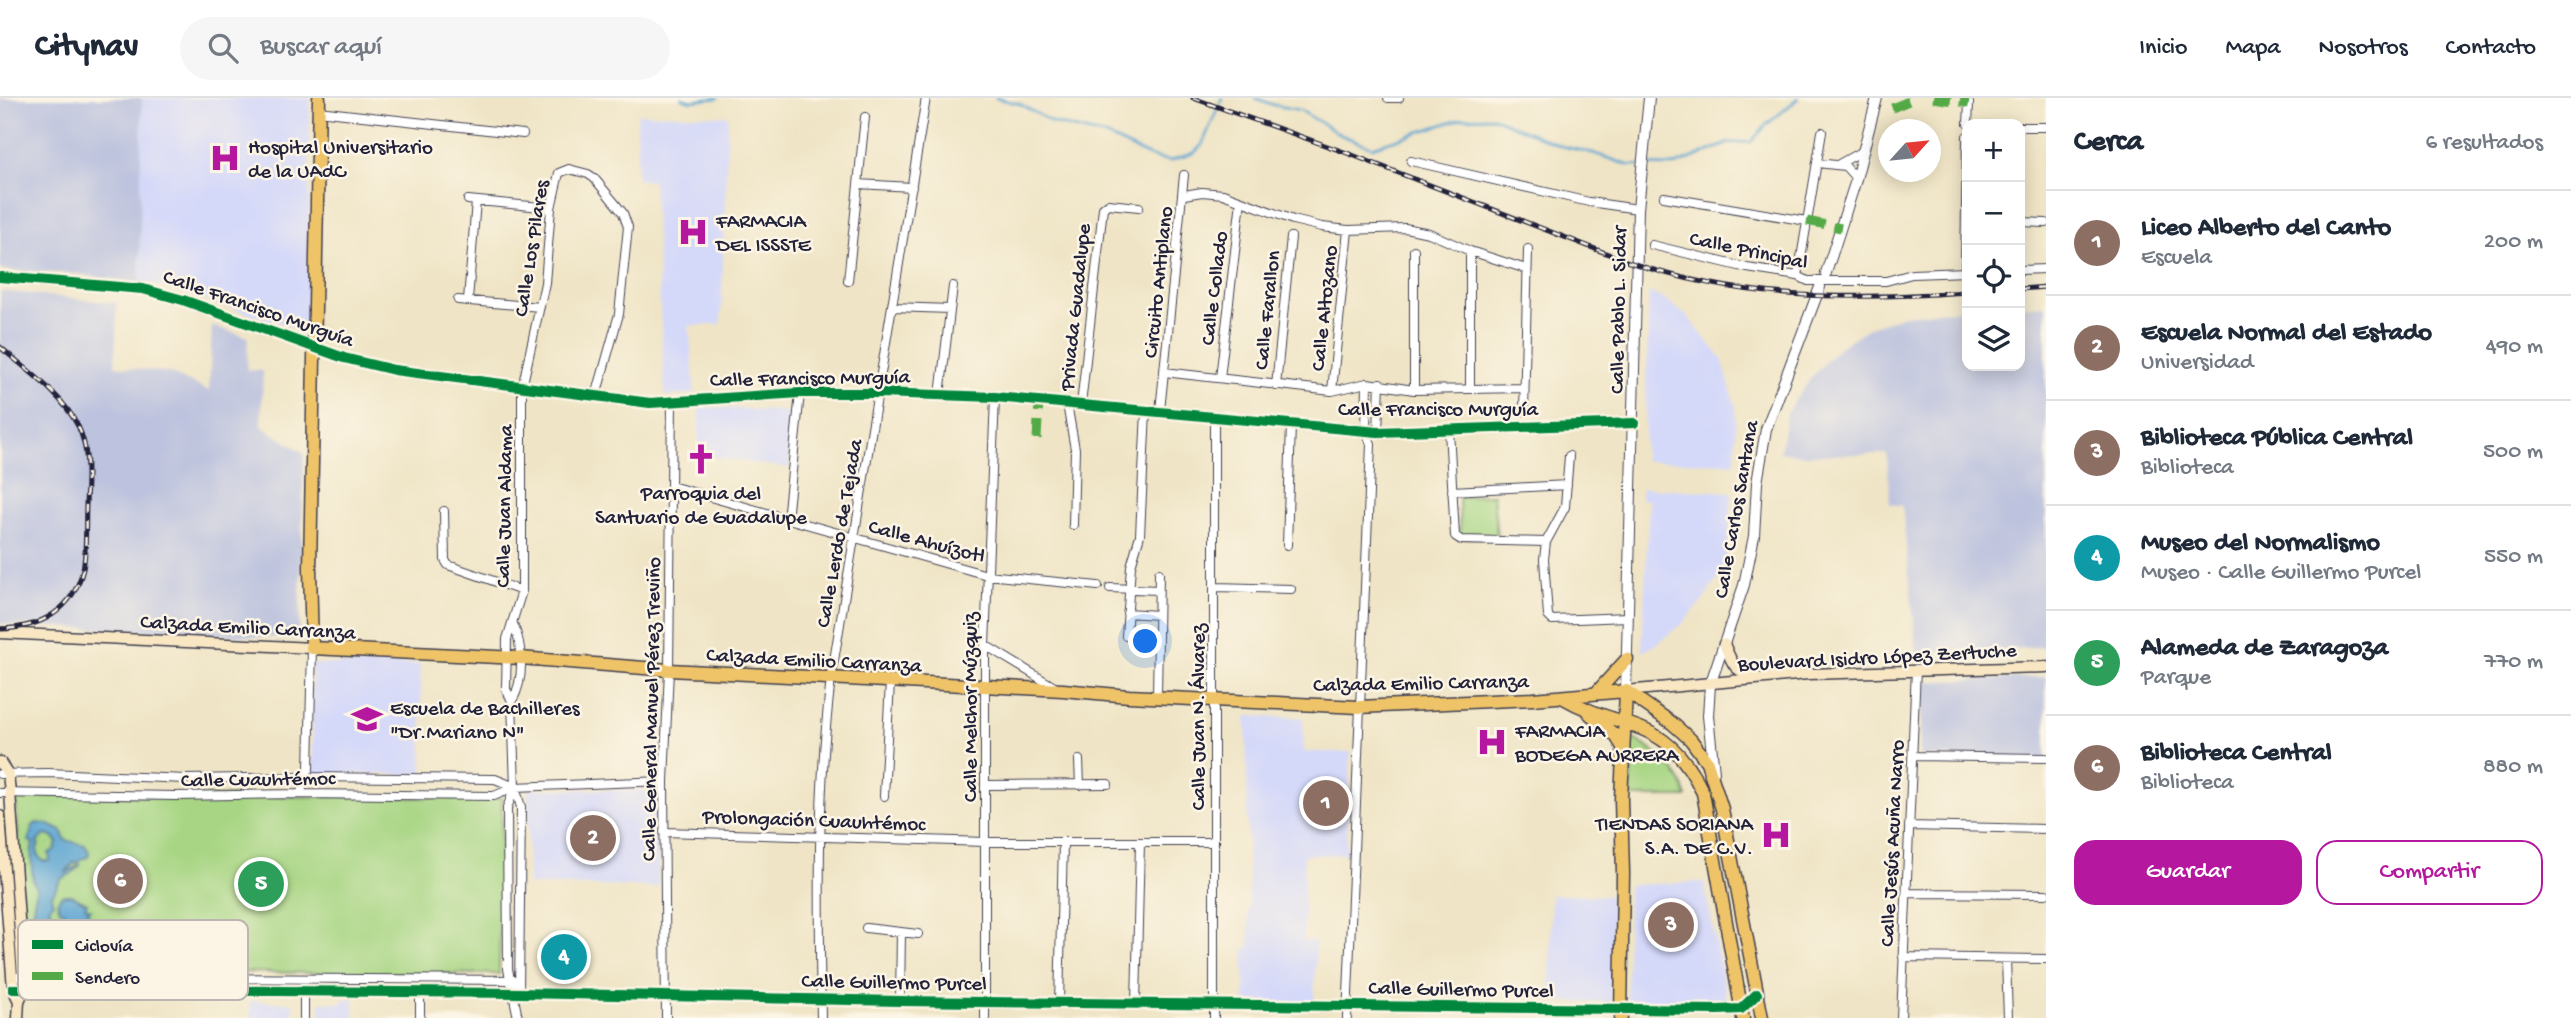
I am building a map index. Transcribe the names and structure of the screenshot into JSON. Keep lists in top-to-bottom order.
{
  "streets": {
    "main road": ["Calzada Emilio Carranza", "Boulevard Isidro López Zertuche"],
    "street": [
      "Calle Los Pilares",
      "Calle Principal",
      "Circuito Antiplano",
      "Calle Collado",
      "Calle Francisco Murguía",
      "Privada Guadalupe",
      "Calle Altozano",
      "Calle Farallon",
      "Calle Pablo L. Sidar",
      "Calle Juan Aldama",
      "Calle Carlos Santana",
      "Calle Lerdo de Tejada",
      "Calle Ahuízotl",
      "Calle Melchor Múzquiz",
      "Calle General Manuel Pérez Treviño",
      "Calle Juan N. Álvarez",
      "Calle Cuauhtémoc",
      "Prolongación Cuauhtémoc",
      "Calle Jesús Acuña Narro",
      "Calle Guillermo Purcel"
    ]
  },
  "crossings": [
    ["Calle Los Pilares", "Calle Francisco Murguía"],
    ["Calle Los Pilares", "Calle Juan Aldama"],
    ["Circuito Antiplano", "Calle Collado"],
    ["Circuito Antiplano", "Calle Francisco Murguía"],
    ["Circuito Antiplano", "Calle Altozano"],
    ["Circuito Antiplano", "Calle Farallon"],
    ["Calle Francisco Murguía", "Privada Guadalupe"],
    ["Calle Francisco Murguía", "Calle Pablo L. Sidar"],
    ["Calle Francisco Murguía", "Calle Juan Aldama"],
    ["Calle Francisco Murguía", "Calle Lerdo de Tejada"],
    ["Calle Francisco Murguía", "Calle Melchor Múzquiz"],
    ["Calle Francisco Murguía", "Calle General Manuel Pérez Treviño"],
    ["Calle Francisco Murguía", "Calle Juan N. Álvarez"],
    ["Calle Pablo L. Sidar", "Calzada Emilio Carranza"],
    ["Calle Pablo L. Sidar", "Boulevard Isidro López Zertuche"],
    ["Calle Juan Aldama", "Calzada Emilio Carranza"],
    ["Calle Juan Aldama", "Calle Cuauhtémoc"],
    ["Calle Juan Aldama", "Calle Guillermo Purcel"],
    ["Calle Carlos Santana", "Boulevard Isidro López Zertuche"],
    ["Calle Lerdo de Tejada", "Calle Ahuízotl"],
    ["Calle Lerdo de Tejada", "Calzada Emilio Carranza"],
    ["Calle Lerdo de Tejada", "Prolongación Cuauhtémoc"],
    ["Calle Lerdo de Tejada", "Calle Guillermo Purcel"],
    ["Calle Ahuízotl", "Calle Melchor Múzquiz"],
    ["Calle Ahuízotl", "Calle General Manuel Pérez Treviño"],
    ["Calzada Emilio Carranza", "Boulevard Isidro López Zertuche"],
    ["Calzada Emilio Carranza", "Calle Melchor Múzquiz"],
    ["Calzada Emilio Carranza", "Calle General Manuel Pérez Treviño"],
    ["Calzada Emilio Carranza", "Calle Juan N. Álvarez"],
    ["Boulevard Isidro López Zertuche", "Calle Jesús Acuña Narro"],
    ["Calle Melchor Múzquiz", "Prolongación Cuauhtémoc"],
    ["Calle Melchor Múzquiz", "Calle Guillermo Purcel"],
    ["Calle General Manuel Pérez Treviño", "Calle Cuauhtémoc"],
    ["Calle General Manuel Pérez Treviño", "Prolongación Cuauhtémoc"],
    ["Calle General Manuel Pérez Treviño", "Calle Guillermo Purcel"],
    ["Calle Juan N. Álvarez", "Prolongación Cuauhtémoc"],
    ["Calle Juan N. Álvarez", "Calle Guillermo Purcel"]
  ],
  "places": {
    "hospital": [
      "Hospital Universitario de la UAdC",
      "FARMACIA DEL ISSSTE",
      "FARMACIA BODEGA AURRERA",
      "TIENDAS SORIANA S.A. DE C.V."
    ],
    "church": ["Parroquia del Santuario de Guadalupe"],
    "school or university": ["Escuela de Bachilleres \"Dr.Mariano N\""]
  },
  "legend": ["Ciclovía", "Sendero"],
  "north": "top right",
  "page": {
    "header": "Citynav",
    "search": "Buscar aquí",
    "nav": [
      "Inicio",
      "Mapa",
      "Nosotros",
      "Contacto"
    ],
    "heading": ["Cerca", "6 resultados"],
    "map_buttons": ["+", "−"],
    "list": [
      {
        "mark": "1",
        "name": "Liceo Alberto del Canto",
        "note": "Escuela",
        "value": "200 m"
      },
      {
        "mark": "2",
        "name": "Escuela Normal del Estado",
        "note": "Universidad",
        "value": "490 m"
      },
      {
        "mark": "3",
        "name": "Biblioteca Pública Central",
        "note": "Biblioteca",
        "value": "500 m"
      },
      {
        "mark": "4",
        "name": "Museo del Normalismo",
        "note": "Museo · Calle Guillermo Purcel",
        "value": "550 m"
      },
      {
        "mark": "5",
        "name": "Alameda de Zaragoza",
        "note": "Parque",
        "value": "770 m"
      },
      {
        "mark": "6",
        "name": "Biblioteca Central",
        "note": "Biblioteca",
        "value": "880 m"
      }
    ],
    "pins": [
      "1",
      "2",
      "6",
      "5",
      "3",
      "4"
    ],
    "buttons": ["Guardar", "Compartir"]
  }
}
